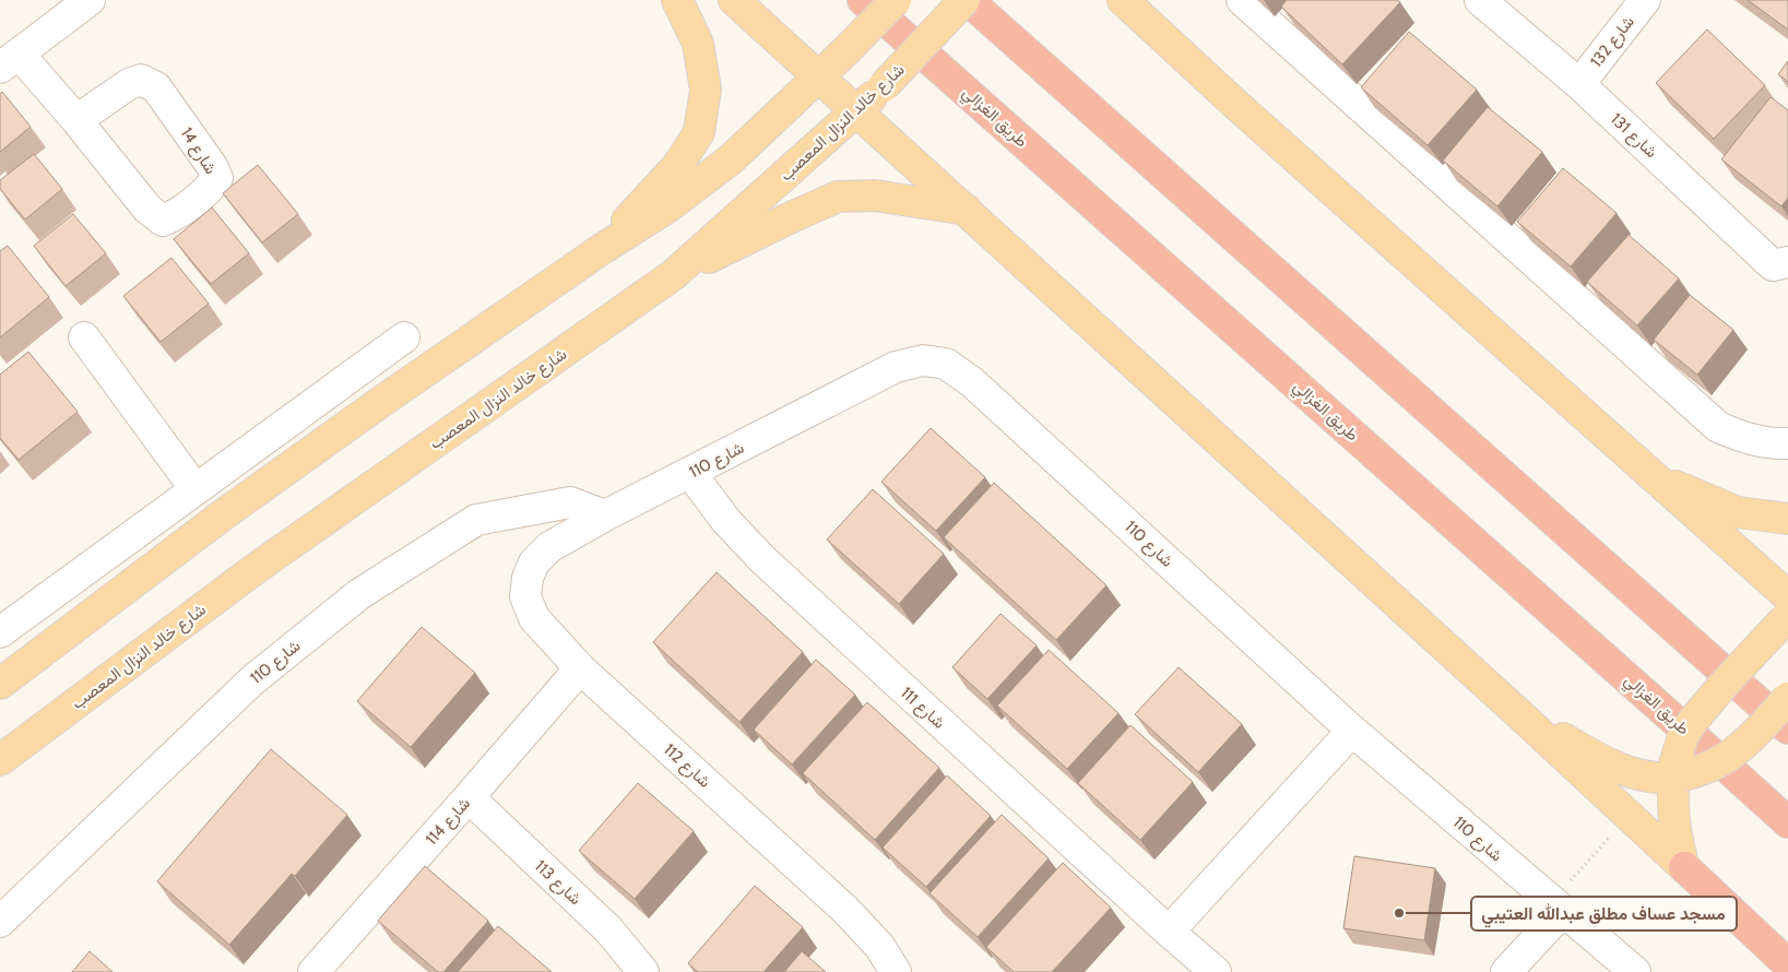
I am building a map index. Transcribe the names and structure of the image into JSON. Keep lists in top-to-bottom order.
{
  "streets": {
    "highway": ["طريق الغزالي"],
    "main road": ["شارع خالد النزال المعصب"],
    "street": [
      "شارع 132",
      "شارع 131",
      "شارع 14",
      "شارع 110",
      "شارع 111",
      "شارع 112",
      "114 شارع",
      "شارع 113"
    ]
  },
  "crossings": [
    ["شارع 132", "شارع 131"],
    ["شارع 110", "شارع 111"],
    ["شارع 110", "شارع 112"],
    ["شارع 112", "114 شارع"],
    ["114 شارع", "شارع 113"]
  ],
  "places": ["مسجد عساف مطلق عبدالله العتيبي"]
}
